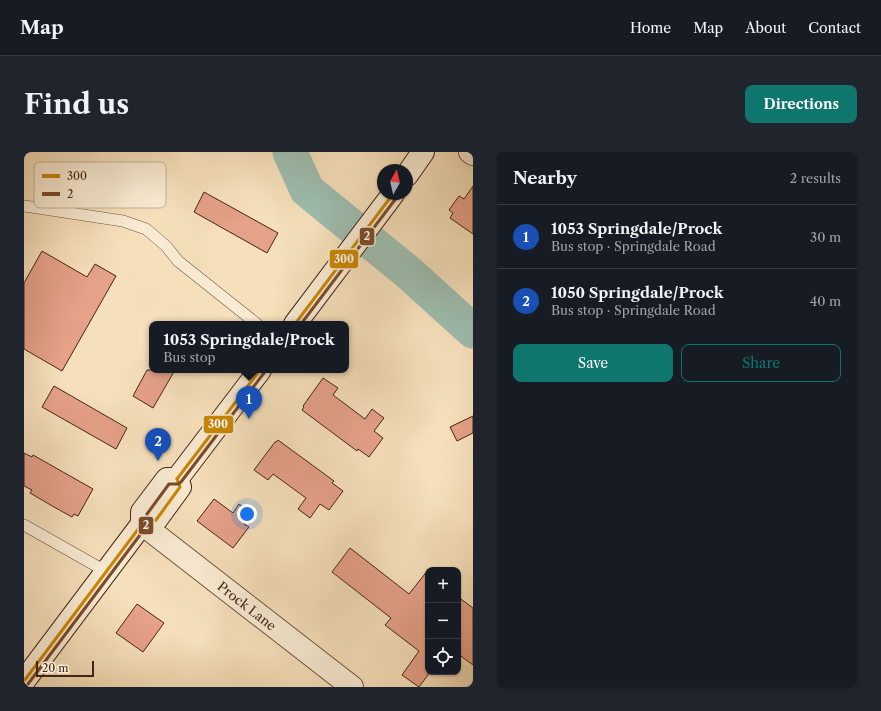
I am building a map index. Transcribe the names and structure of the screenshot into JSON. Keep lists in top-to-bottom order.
{
  "streets": {
    "main road": ["Prock Lane"]
  },
  "lines": ["transit line 300", "transit line 2"],
  "legend": ["300", "2"],
  "scale_bar": "20 m",
  "north": "top",
  "page": {
    "header": "Map",
    "nav": [
      "Home",
      "Map",
      "About",
      "Contact"
    ],
    "buttons": [
      "Directions",
      ["Save", "Share"]
    ],
    "title": "Find us",
    "heading": ["Nearby", "2 results"],
    "list": [
      {
        "mark": "1",
        "name": "1053 Springdale/Prock",
        "note": "Bus stop · Springdale Road",
        "value": "30 m"
      },
      {
        "mark": "2",
        "name": "1050 Springdale/Prock",
        "note": "Bus stop · Springdale Road",
        "value": "40 m"
      }
    ],
    "popup": ["1053 Springdale/Prock", "Bus stop"],
    "pins": ["1", "2"],
    "map_buttons": ["+", "−"],
    "scale": "20 m"
  }
}
